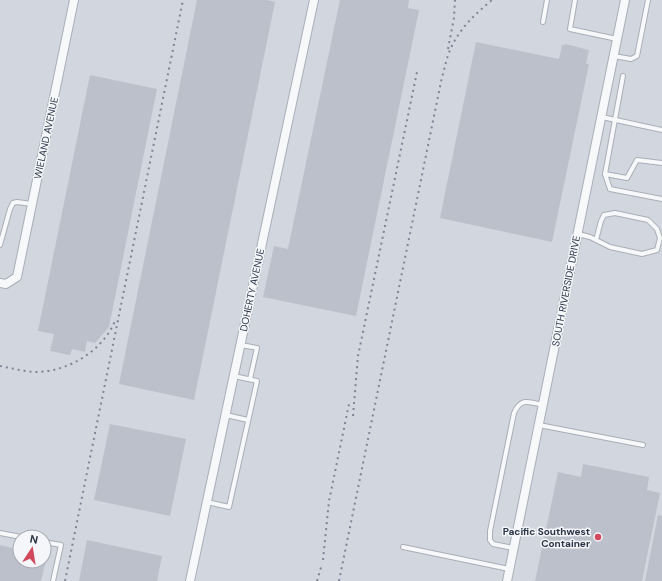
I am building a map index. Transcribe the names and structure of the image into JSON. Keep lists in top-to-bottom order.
{
  "streets": {
    "street": ["WIELAND AVENUE", "DOHERTY AVENUE", "SOUTH RIVERSIDE DRIVE"]
  },
  "places": ["Pacific Southwest Container"],
  "north": "top"
}
